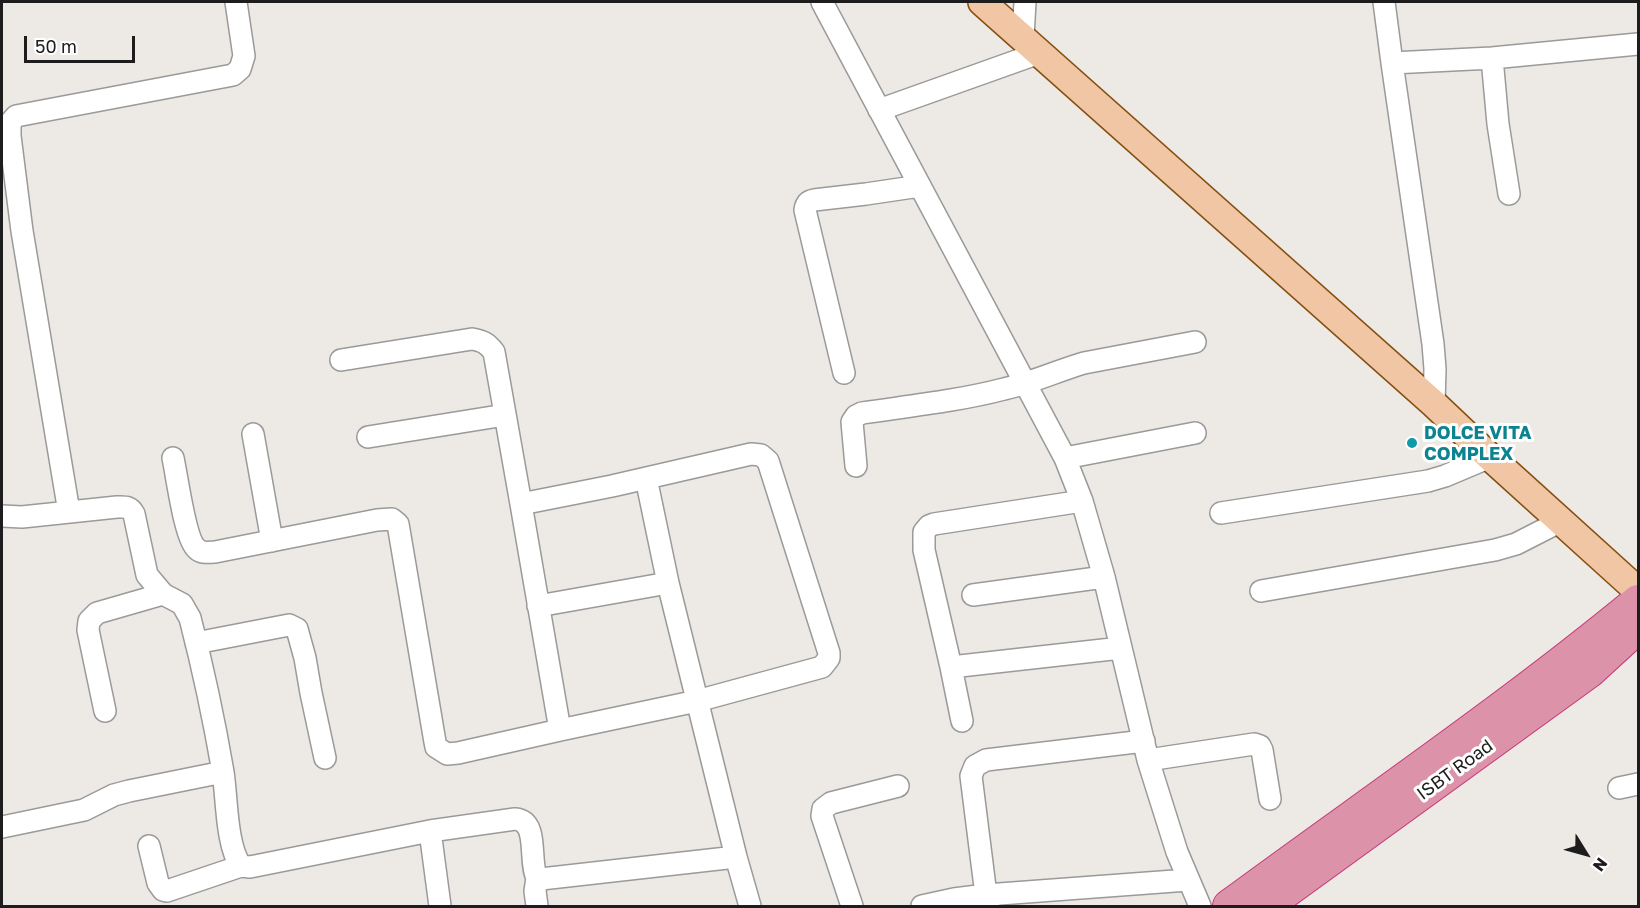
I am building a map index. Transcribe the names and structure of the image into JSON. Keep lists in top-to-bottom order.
{
  "streets": {
    "highway": ["ISBT Road"]
  },
  "places": ["DOLCE VITA COMPLEX"],
  "scale_bar": "50 m",
  "north": "bottom right"
}
